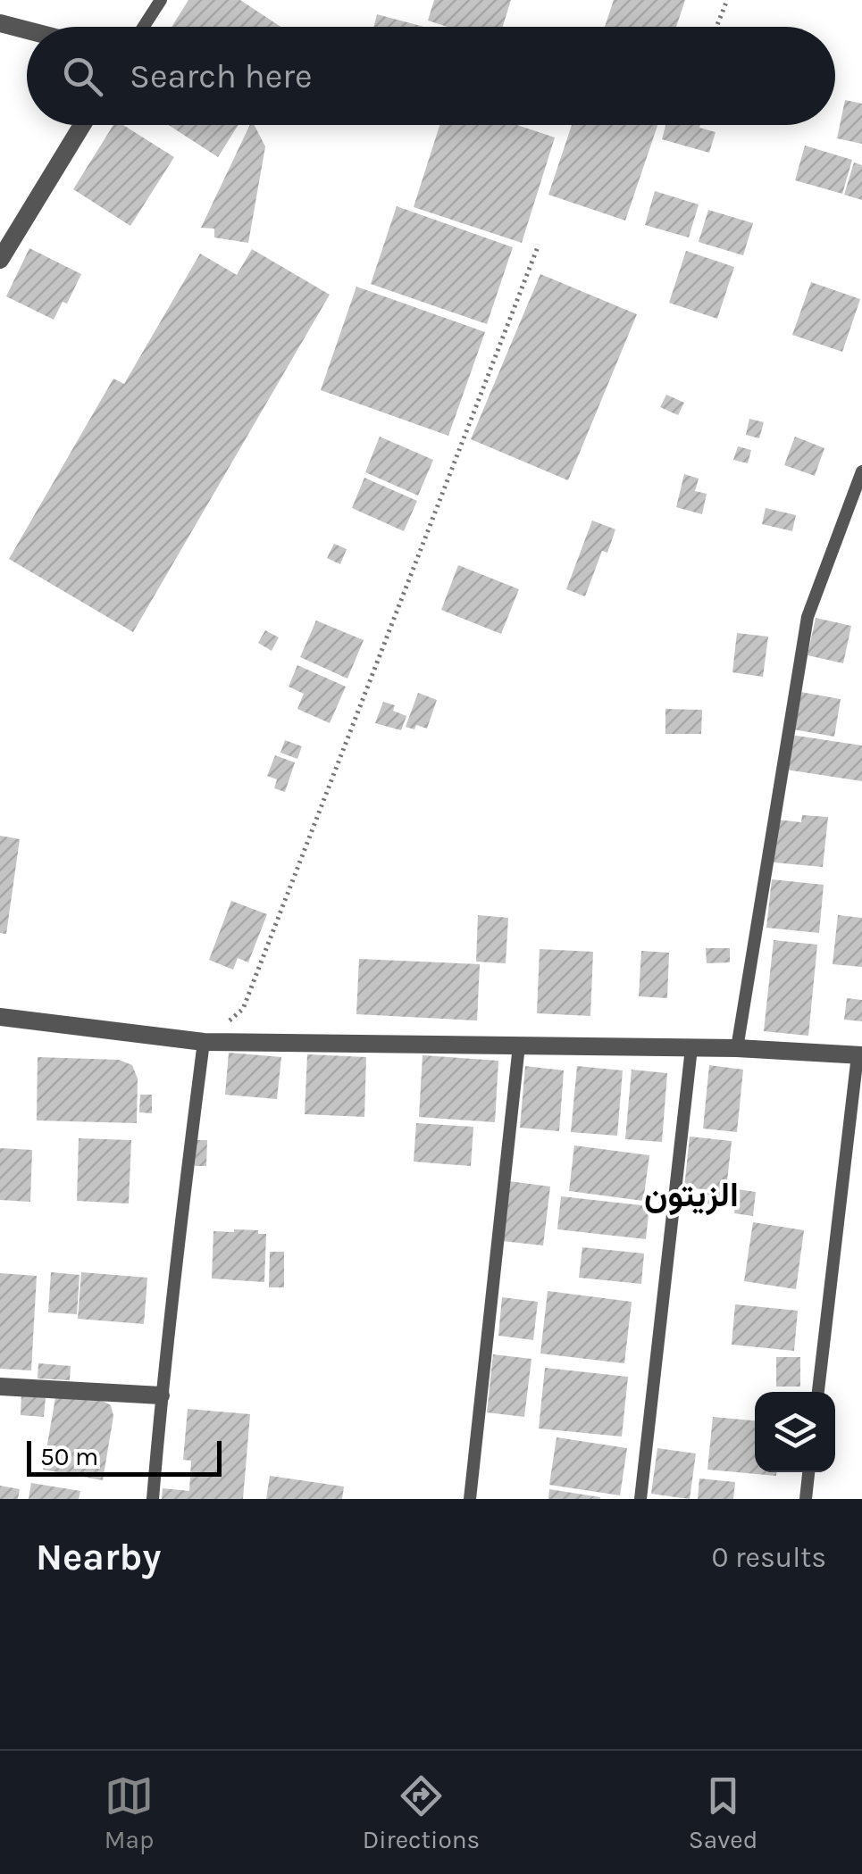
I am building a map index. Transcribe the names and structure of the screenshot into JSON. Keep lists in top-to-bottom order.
{
  "districts": ["الزيتون"],
  "scale_bar": "50 m",
  "page": {
    "search": "Search here",
    "scale": "50 m",
    "heading": ["Nearby", "0 results"],
    "nav": ["Map", "Directions", "Saved"]
  }
}
